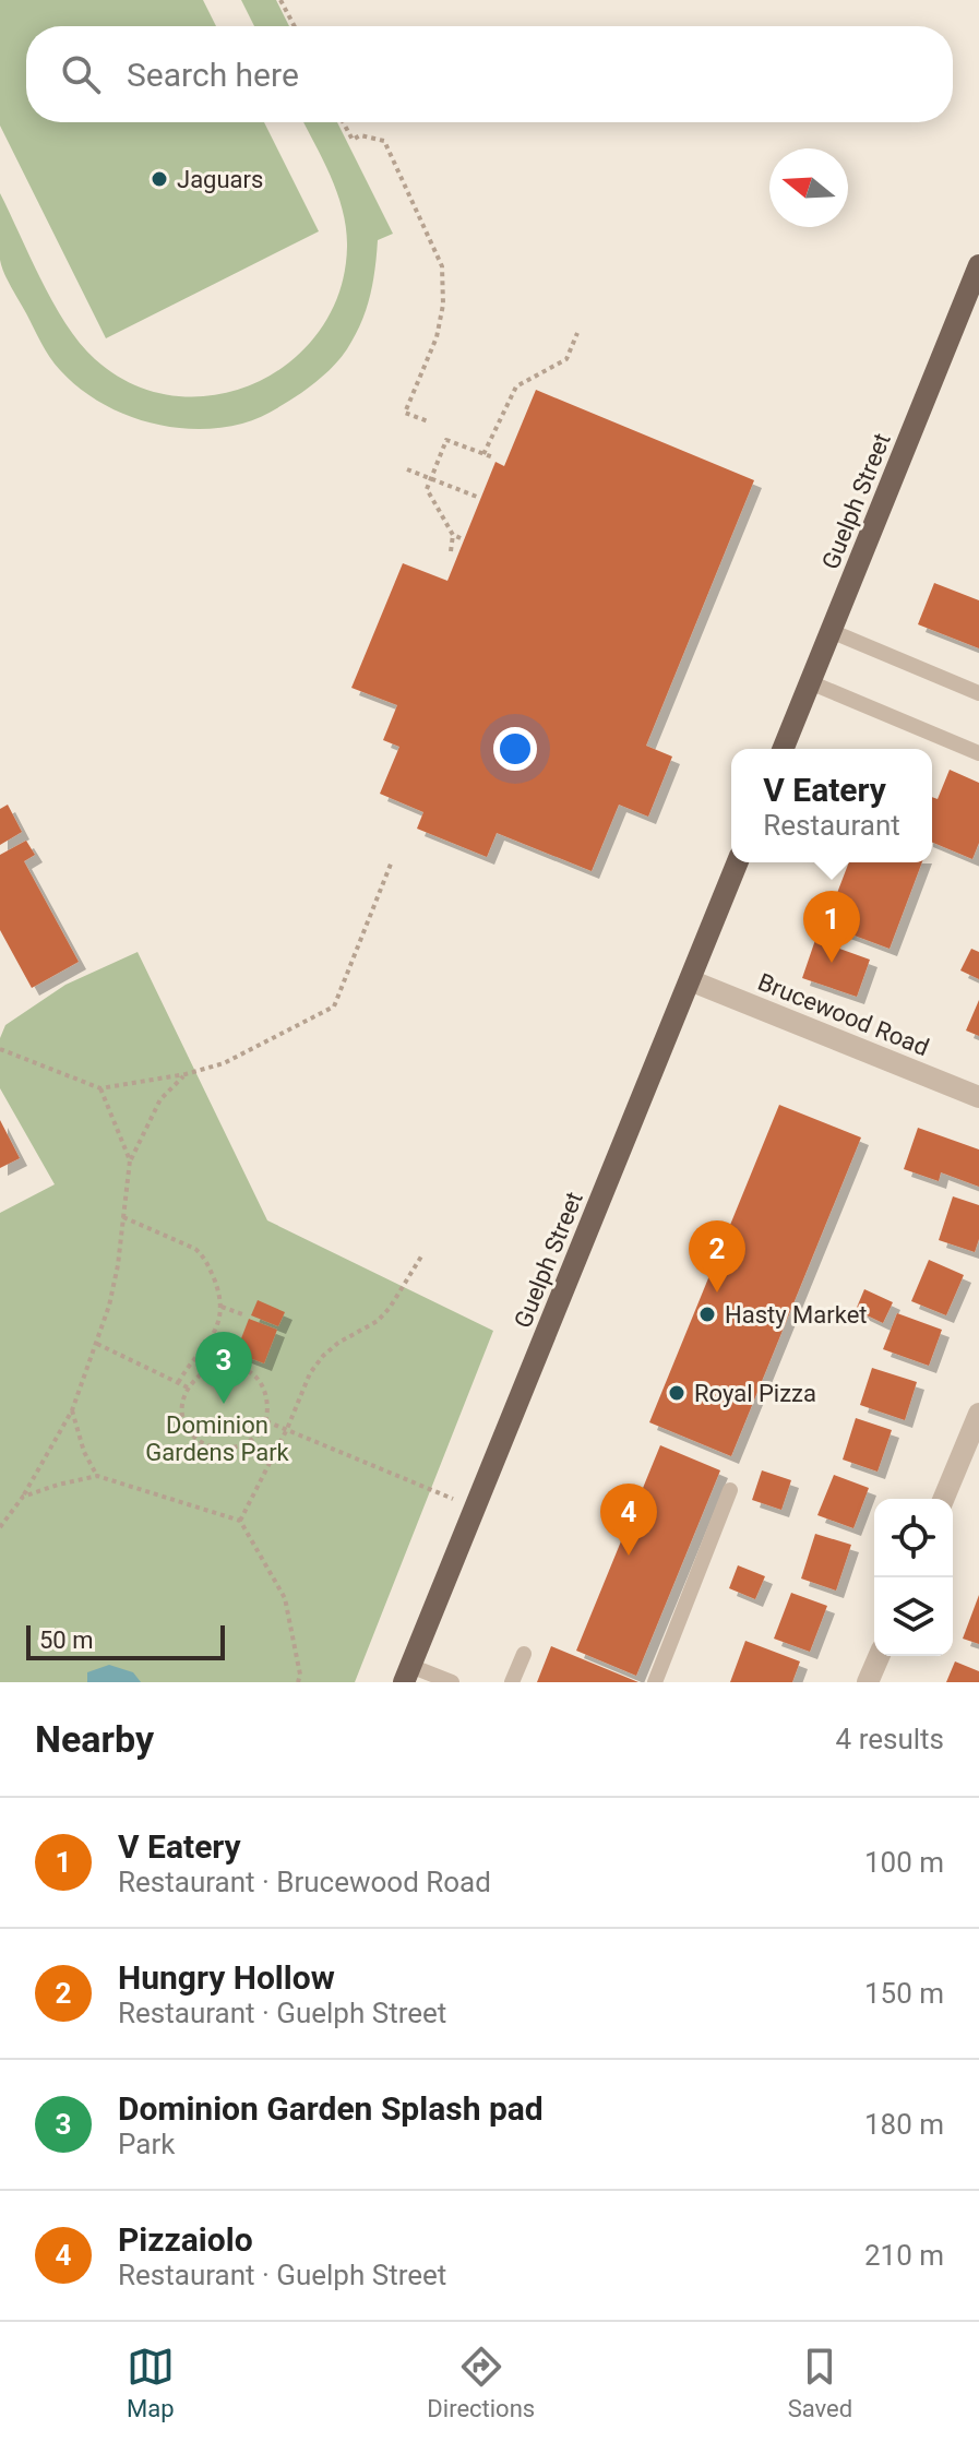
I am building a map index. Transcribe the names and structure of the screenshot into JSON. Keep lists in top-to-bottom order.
{
  "streets": {
    "main road": ["Guelph Street"],
    "street": ["Brucewood Road"]
  },
  "crossings": [
    ["Guelph Street", "Brucewood Road"]
  ],
  "parks": ["Dominion Gardens Park"],
  "places": ["Jaguars", "Hasty Market", "Royal Pizza"],
  "scale_bar": "50 m",
  "north": "left",
  "page": {
    "search": "Search here",
    "popup": ["V Eatery", "Restaurant"],
    "pins": [
      "1",
      "2",
      "3",
      "4"
    ],
    "scale": "50 m",
    "heading": ["Nearby", "4 results"],
    "list": [
      {
        "mark": "1",
        "name": "V Eatery",
        "note": "Restaurant · Brucewood Road",
        "value": "100 m"
      },
      {
        "mark": "2",
        "name": "Hungry Hollow",
        "note": "Restaurant · Guelph Street",
        "value": "150 m"
      },
      {
        "mark": "3",
        "name": "Dominion Garden Splash pad",
        "note": "Park",
        "value": "180 m"
      },
      {
        "mark": "4",
        "name": "Pizzaiolo",
        "note": "Restaurant · Guelph Street",
        "value": "210 m"
      }
    ],
    "nav": ["Map", "Directions", "Saved"]
  }
}
